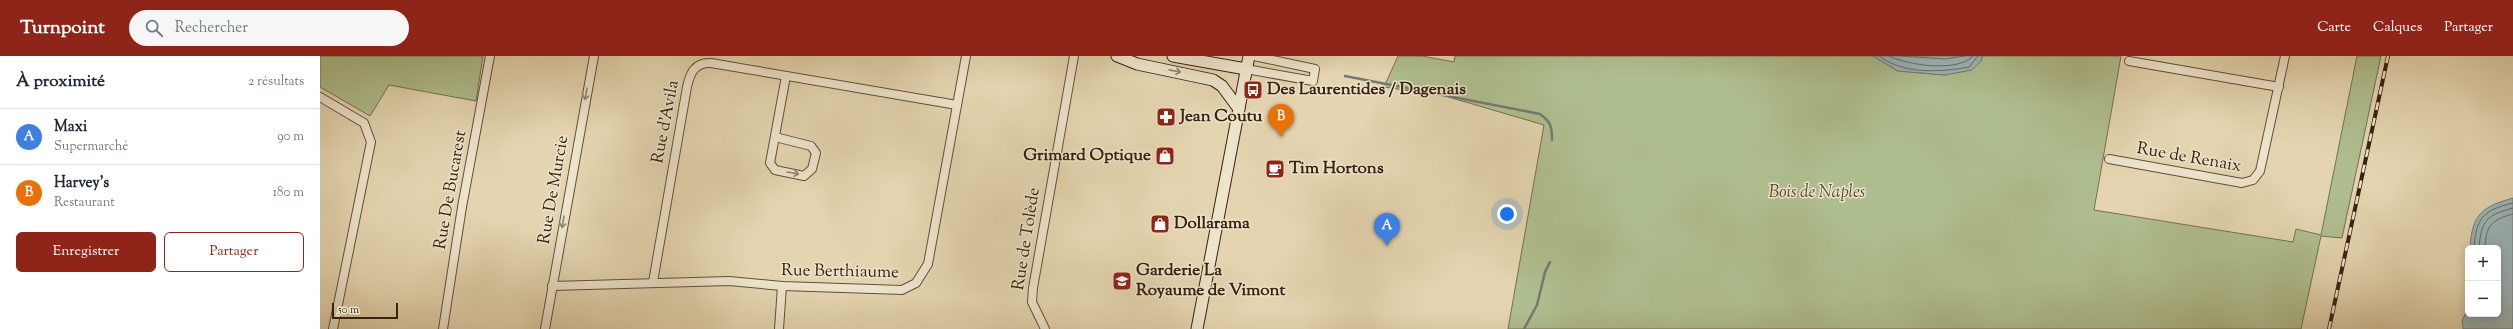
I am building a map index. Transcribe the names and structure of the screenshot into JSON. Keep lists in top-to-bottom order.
{
  "streets": {
    "street": [
      "Rue d'Avila",
      "Rue de Renaix",
      "Rue De Bucarest",
      "Rue De Murcie",
      "Rue de Tolède",
      "Rue Berthiaume"
    ]
  },
  "crossings": [
    ["Rue d'Avila", "Rue Berthiaume"],
    ["Rue De Murcie", "Rue Berthiaume"]
  ],
  "one_way": ["Rue De Murcie"],
  "parks": ["Bois de Naples"],
  "places": {
    "bus stop": ["Des Laurentides / Dagenais"],
    "pharmacy": ["Jean Coutu"],
    "shop": ["Grimard Optique", "Dollarama"],
    "cafe": ["Tim Hortons"],
    "school or university": ["Garderie La Royaume de Vimont"]
  },
  "scale_bar": "50 m",
  "page": {
    "header": "Turnpoint",
    "search": "Rechercher",
    "nav": ["Carte", "Calques", "Partager"],
    "heading": ["À proximité", "2 résultats"],
    "pins": ["B", "A"],
    "list": [
      {
        "mark": "A",
        "name": "Maxi",
        "note": "Supermarché",
        "value": "90 m"
      },
      {
        "mark": "B",
        "name": "Harvey's",
        "note": "Restaurant",
        "value": "180 m"
      }
    ],
    "buttons": ["Enregistrer", "Partager"],
    "map_buttons": ["+", "−"],
    "scale": "50 m"
  }
}
